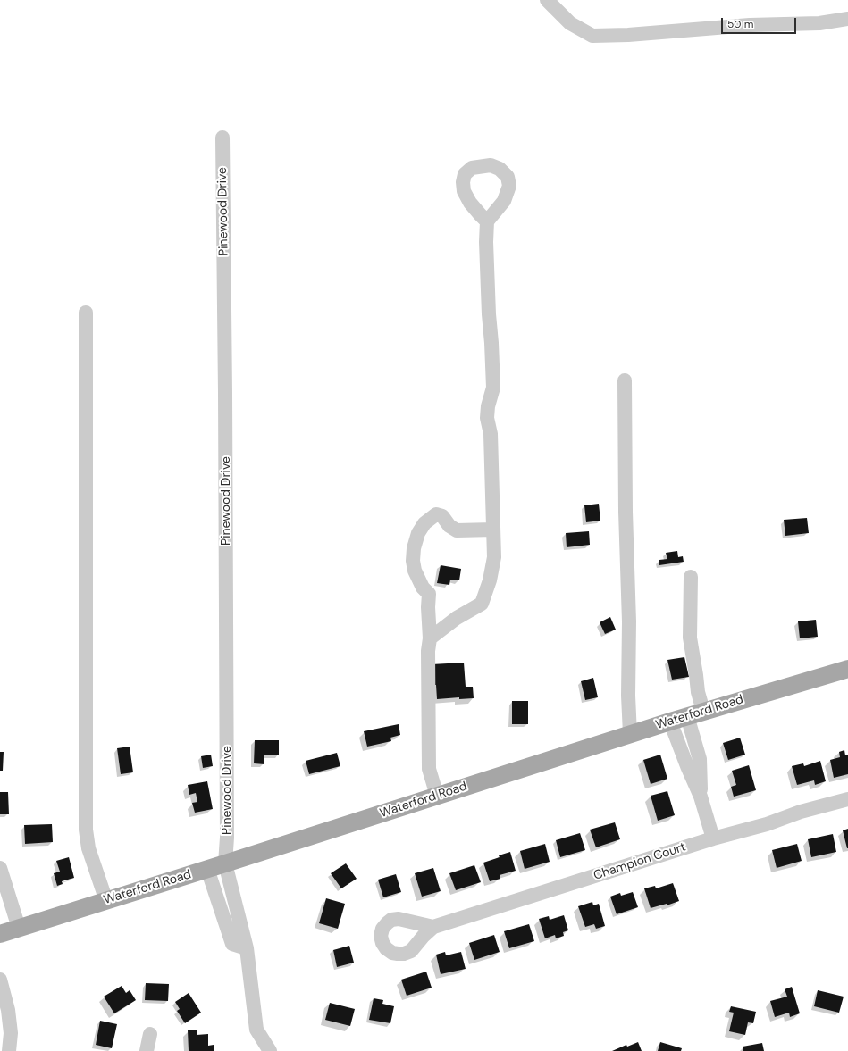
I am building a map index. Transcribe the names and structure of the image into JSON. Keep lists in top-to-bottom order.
{
  "streets": {
    "main road": ["Waterford Road"],
    "street": ["Pinewood Drive", "Champion Court"]
  },
  "crossings": [
    ["Pinewood Drive", "Waterford Road"]
  ],
  "scale_bar": "50 m"
}
